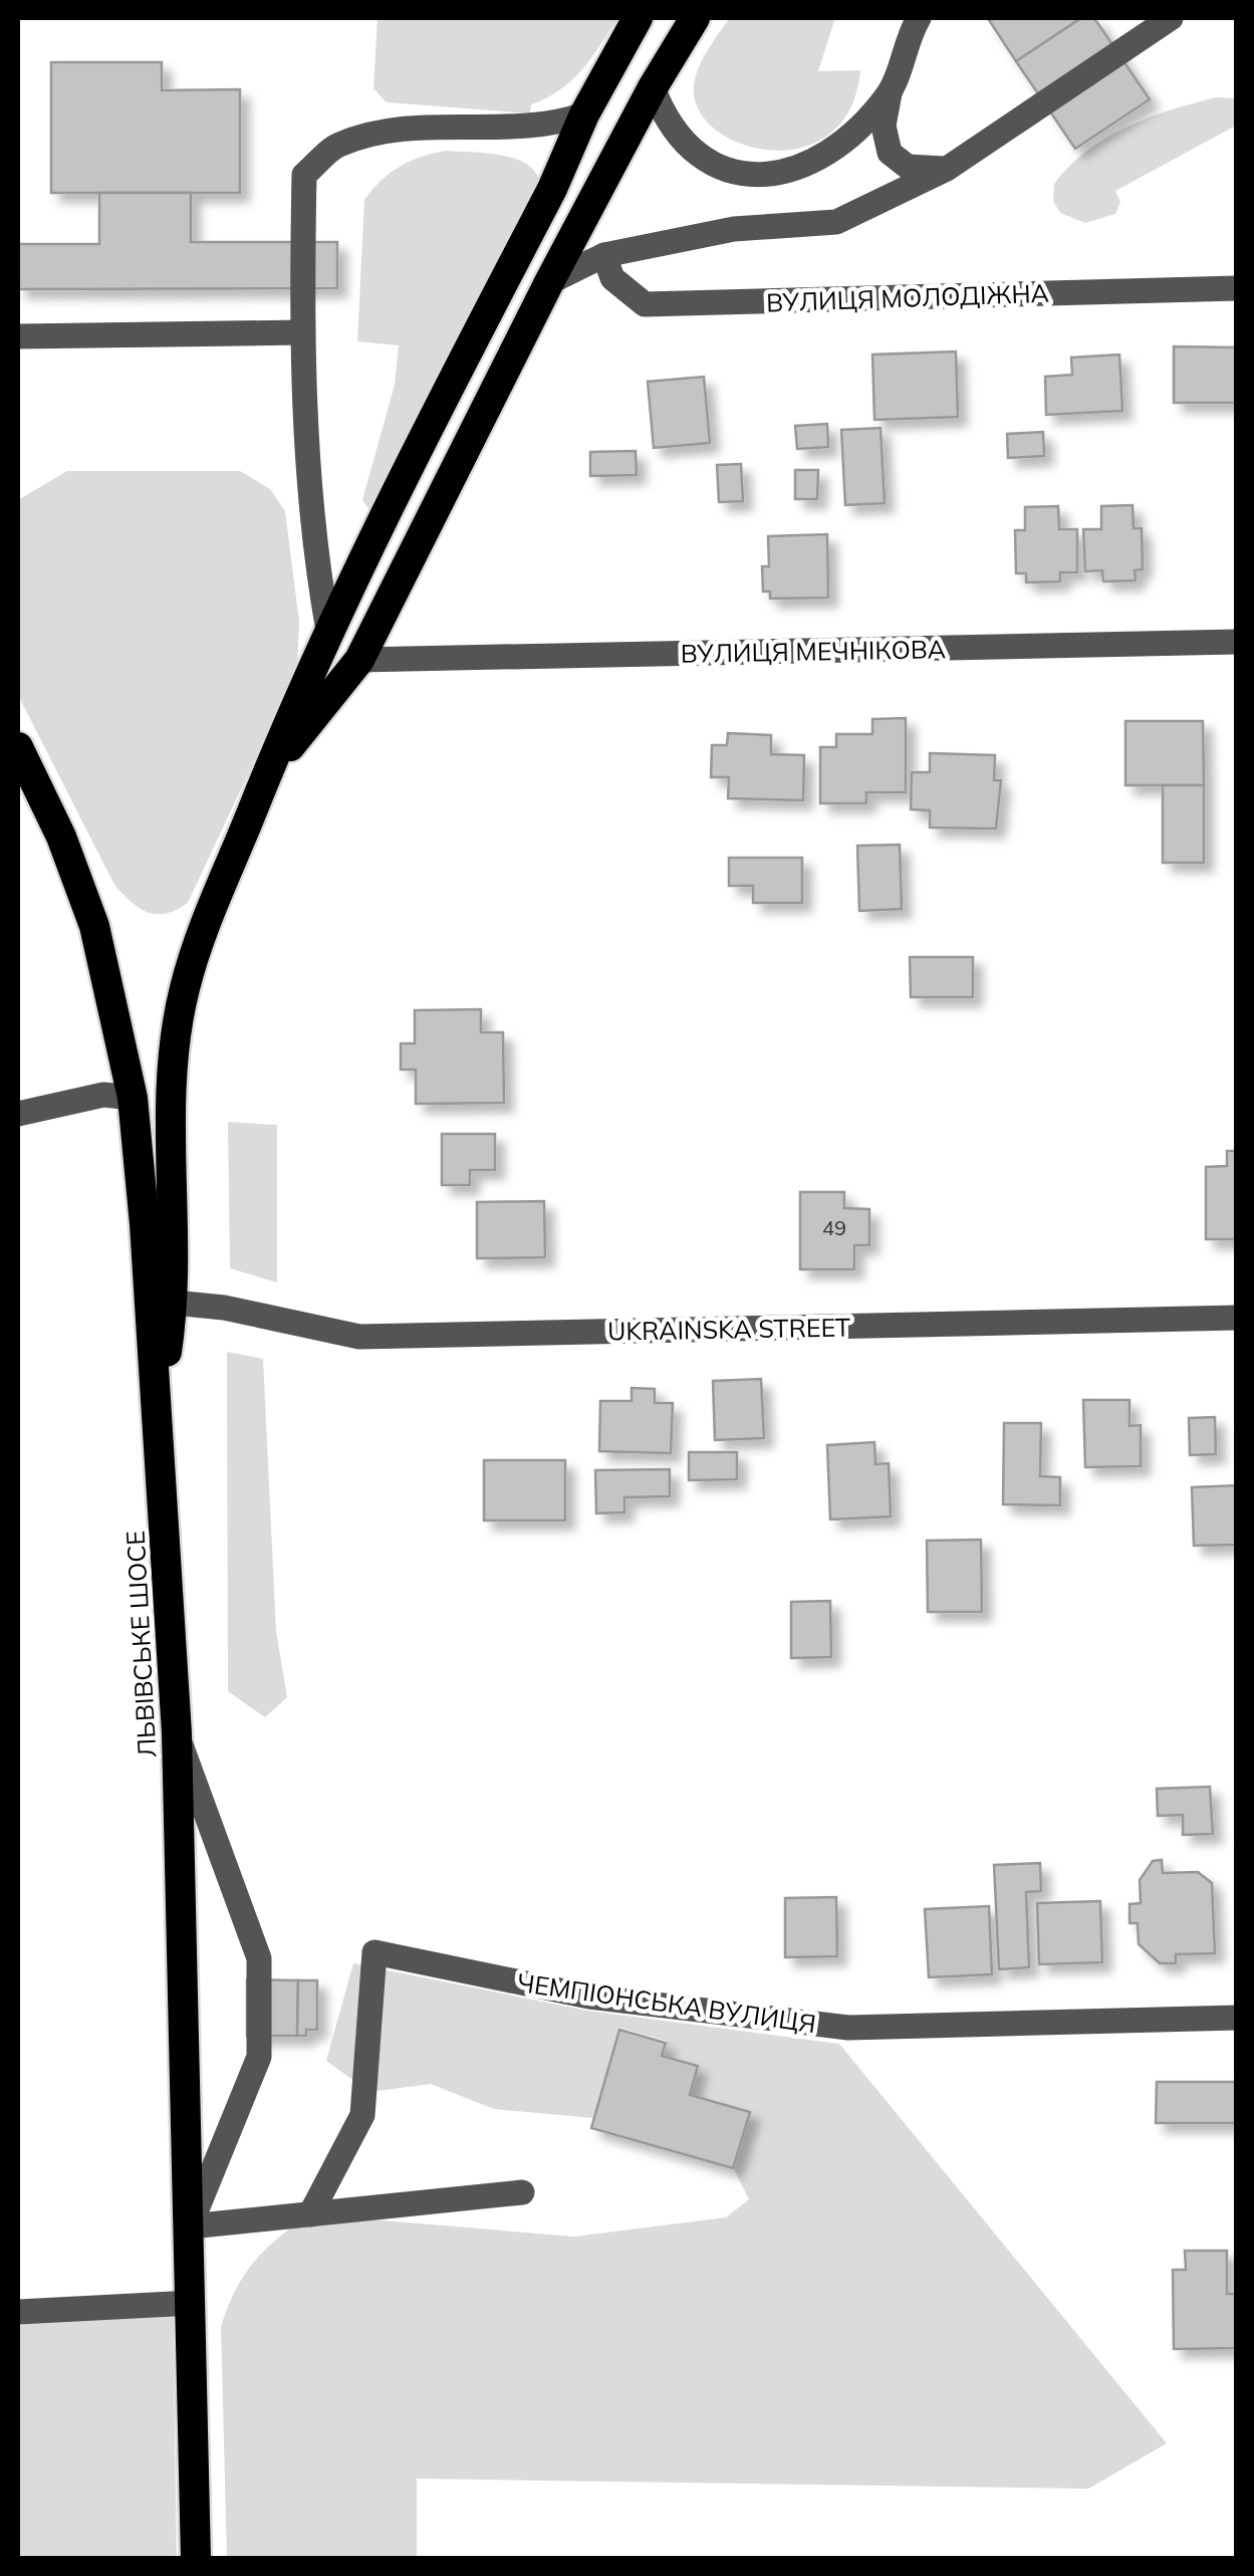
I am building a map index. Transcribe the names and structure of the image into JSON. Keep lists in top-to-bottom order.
{
  "streets": {
    "highway": ["ЛЬВІВСЬКЕ ШОСЕ"],
    "street": [
      "ВУЛИЦЯ МОЛОДІЖНА",
      "ВУЛИЦЯ МЕЧНІКОВА",
      "UKRAINSKA STREET",
      "ЧЕМПІОНСЬКА ВУЛИЦЯ"
    ]
  },
  "house_numbers": ["49"]
}
